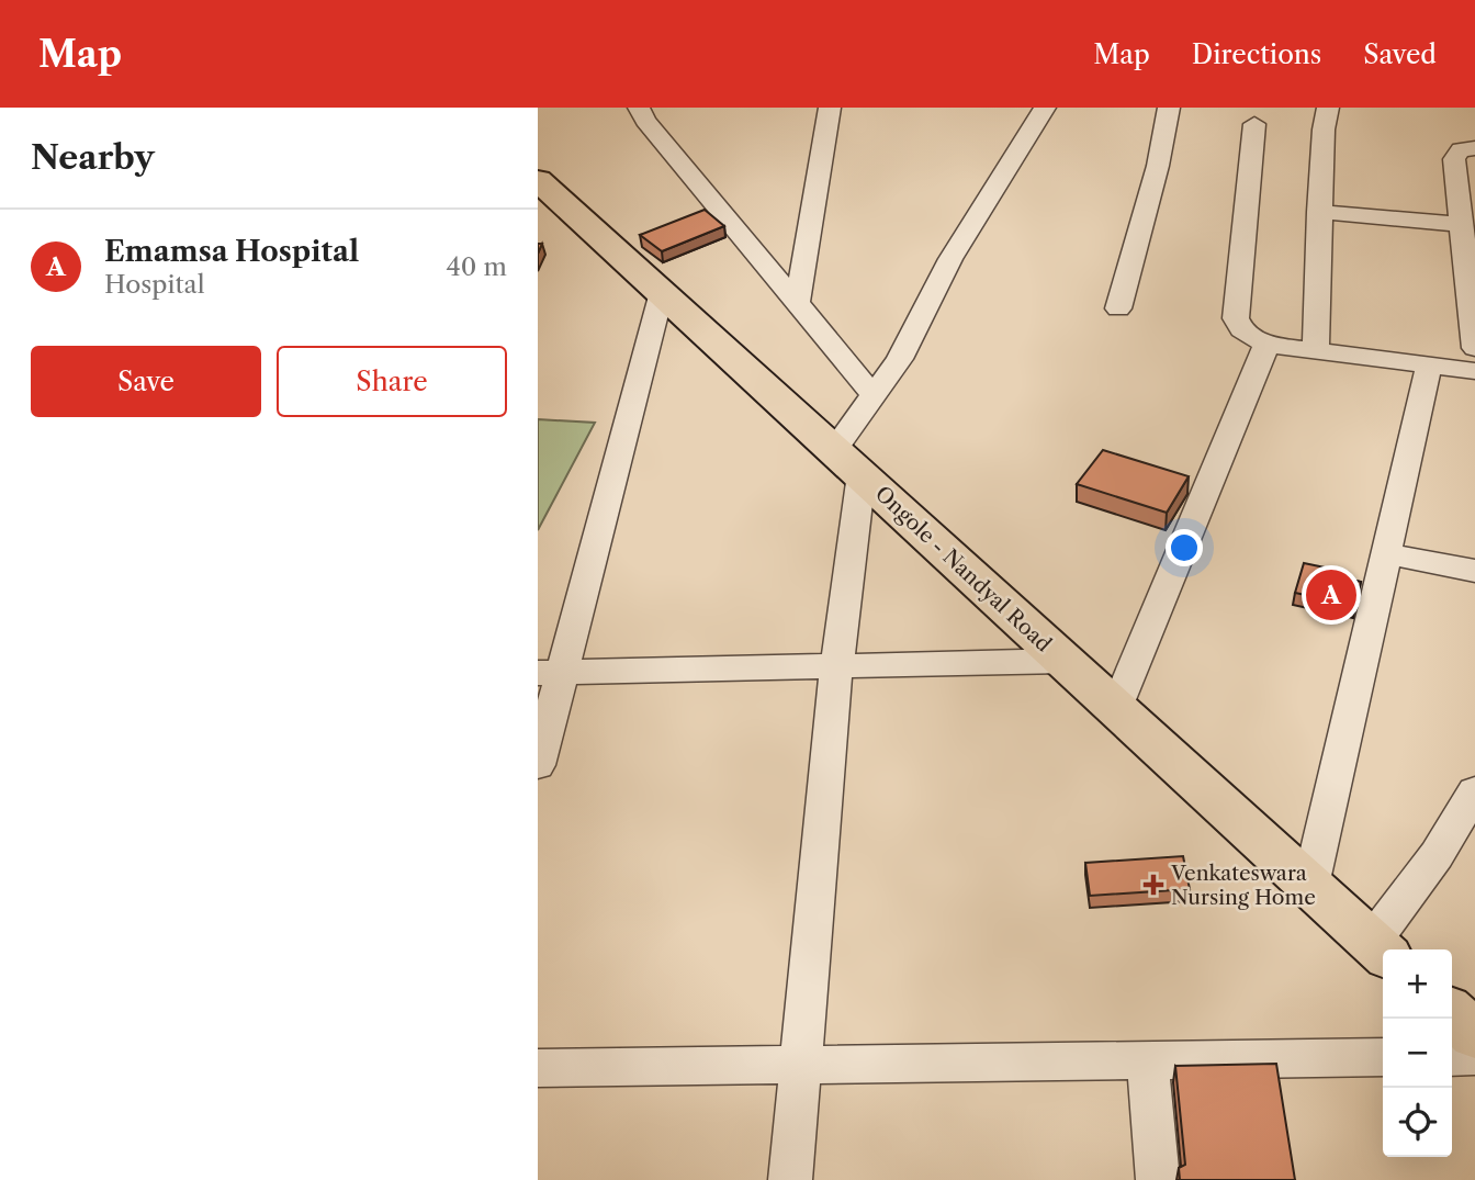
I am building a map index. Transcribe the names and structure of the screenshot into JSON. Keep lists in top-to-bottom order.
{
  "streets": {
    "main road": ["Ongole - Nandyal Road"]
  },
  "places": {
    "health": ["Venkateswara Nursing Home"]
  },
  "page": {
    "header": "Map",
    "nav": ["Map", "Directions", "Saved"],
    "heading": "Nearby",
    "list": [
      {
        "mark": "A",
        "name": "Emamsa Hospital",
        "note": "Hospital",
        "value": "40 m"
      }
    ],
    "buttons": ["Save", "Share"],
    "pins": "A",
    "map_buttons": ["+", "−"]
  }
}
